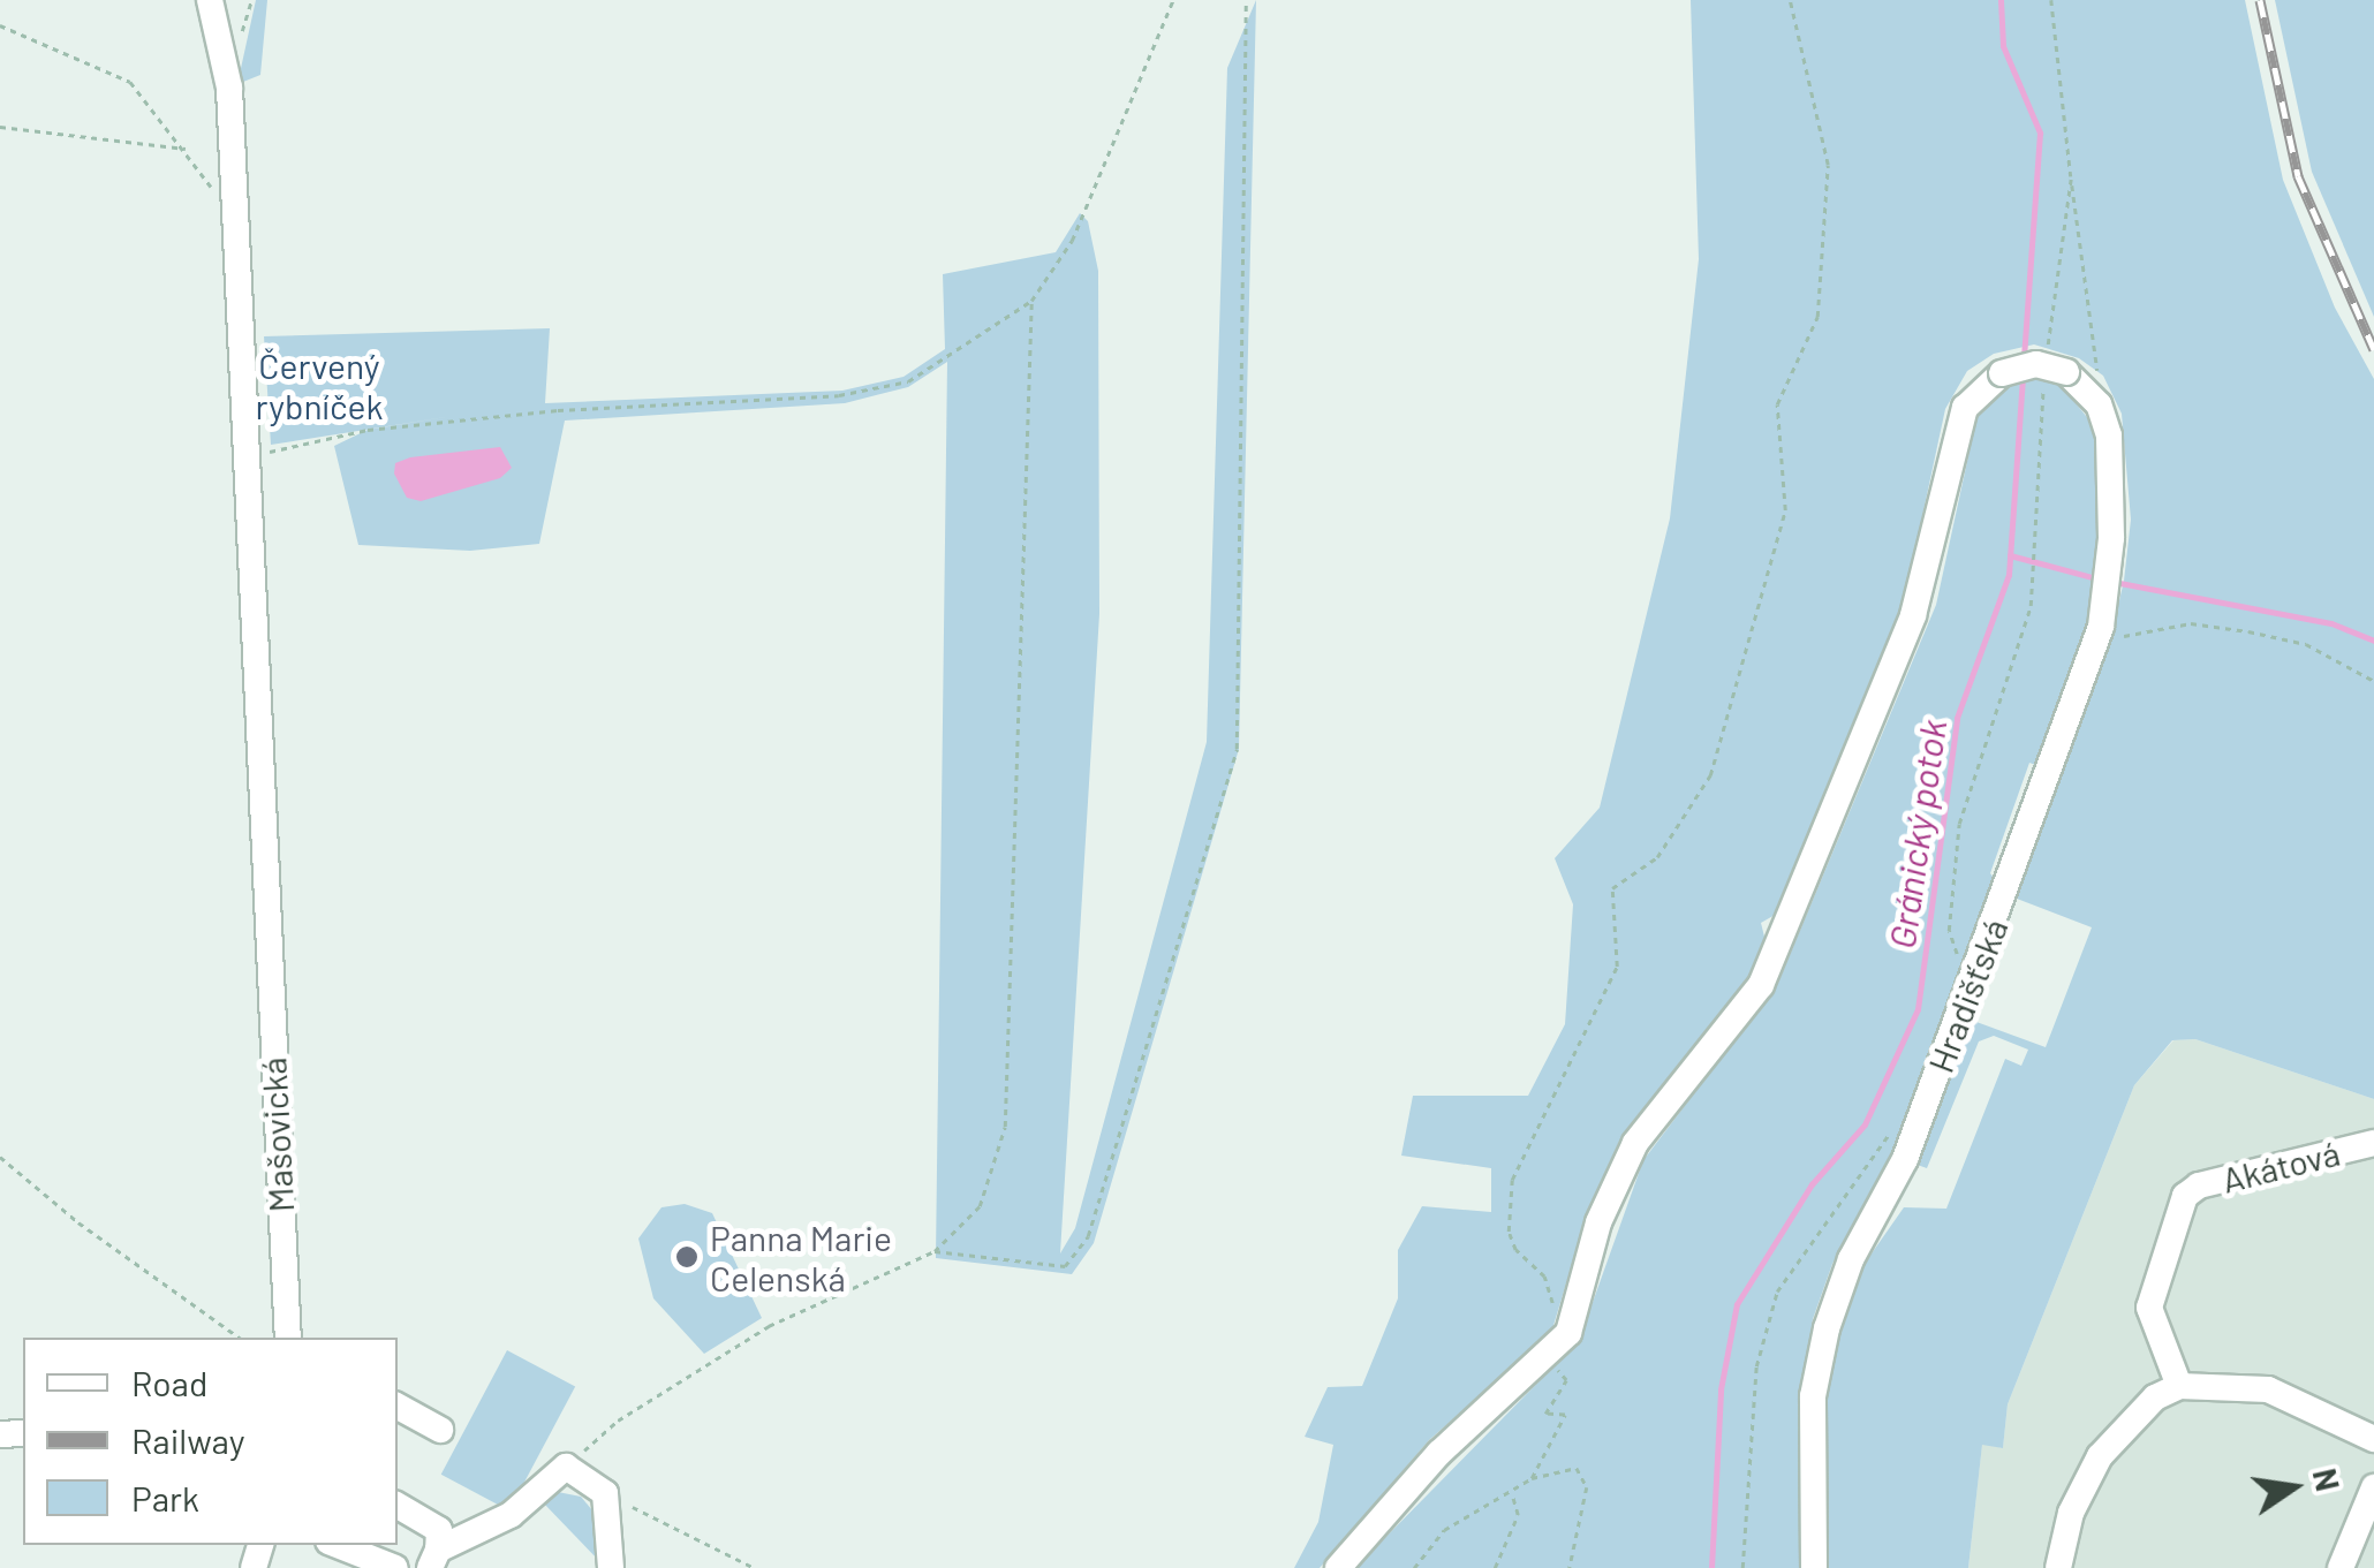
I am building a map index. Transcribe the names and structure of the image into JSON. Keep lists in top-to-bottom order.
{
  "streets": {
    "street": ["Hradišťská", "Mašovická", "Akátová"]
  },
  "water": ["Gránický potok"],
  "parks": ["Červený rybníček"],
  "places": ["Panna Marie Celenská"],
  "legend": ["Road", "Railway", "Park"],
  "north": "right"
}
